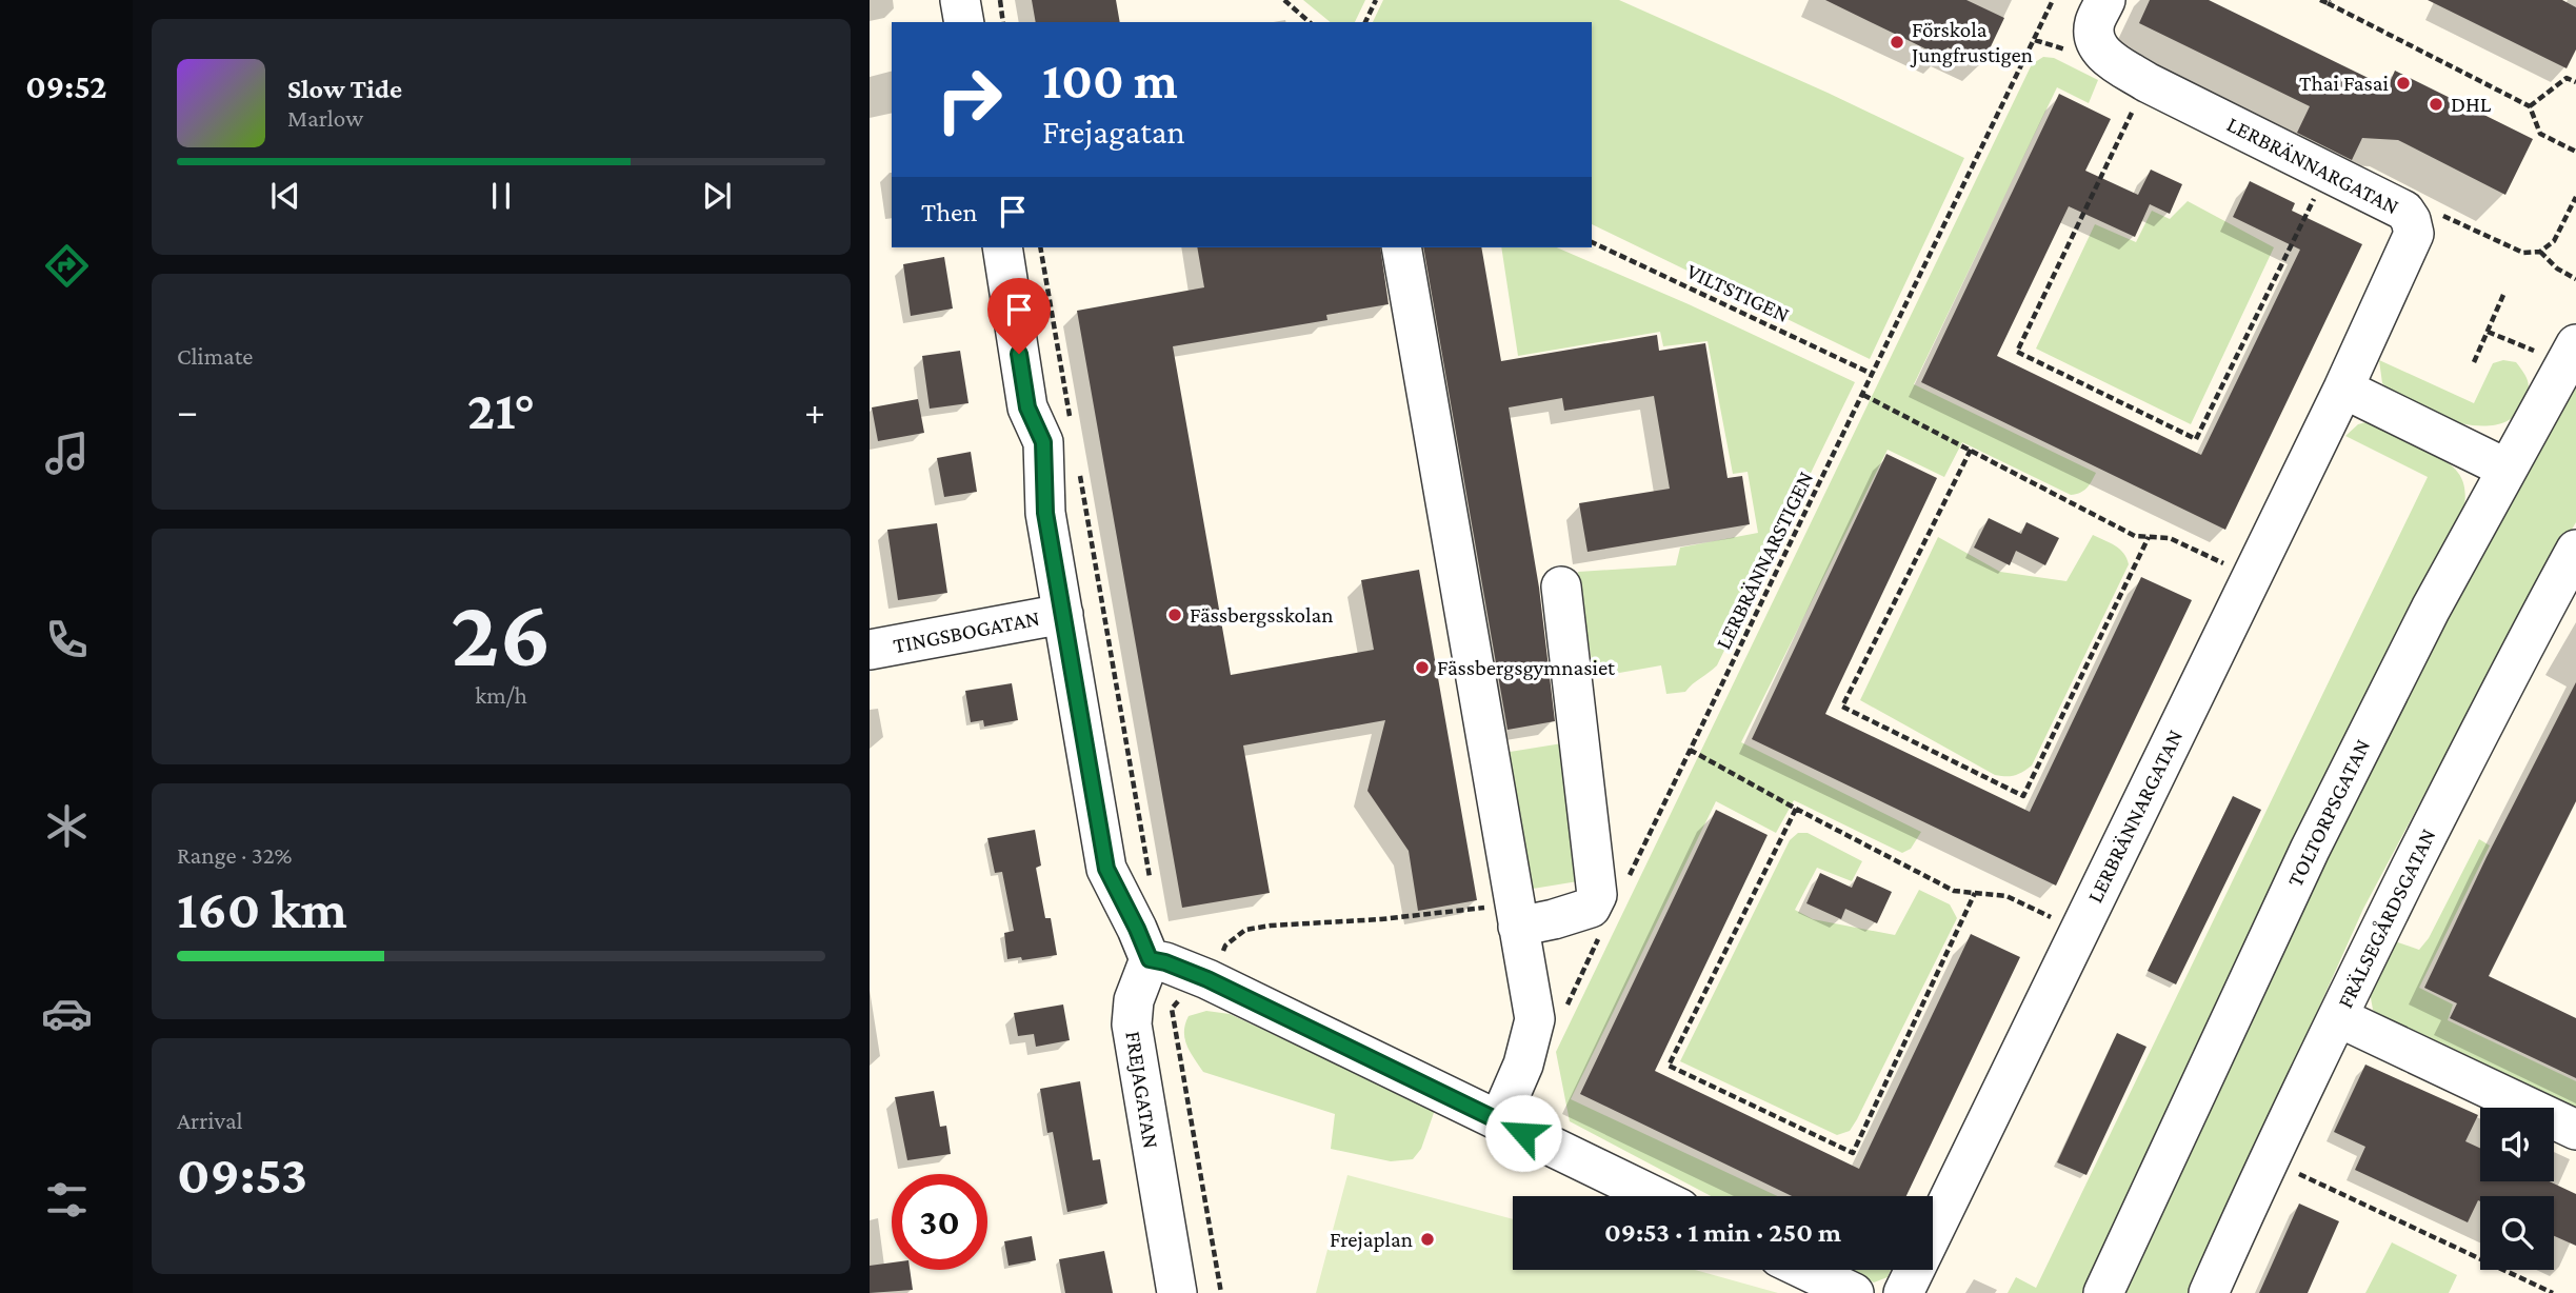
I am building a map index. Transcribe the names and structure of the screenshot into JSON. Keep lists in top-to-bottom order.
{
  "streets": {
    "street": [
      "LERBRÄNNARGATAN",
      "TINGSBOGATAN",
      "TOLTORPSGATAN",
      "FRÄLSEGÅRDSGATAN",
      "FREJAGATAN"
    ],
    "path": ["VILTSTIGEN", "LERBRÄNNARSTIGEN"]
  },
  "crossings": [
    ["VILTSTIGEN", "LERBRÄNNARSTIGEN"]
  ],
  "places": [
    "Förskola Jungfrustigen",
    "Thai Fasai",
    "DHL",
    "Fässbergsskolan",
    "Fässbergsgymnasiet",
    "Frejaplan"
  ],
  "page": {
    "tabs": "09:52",
    "turn": ["100 m", "Frejagatan"],
    "song": ["Slow Tide", "Marlow"],
    "then": "Then",
    "tile": [
      "Climate",
      ["26", "km/h"],
      ["Range · 32%", "160 km"],
      ["Arrival", "09:53"]
    ],
    "heat": ["−", "21°", "+"],
    "limit": "30",
    "trip": "09:53 · 1 min · 250 m"
  }
}
